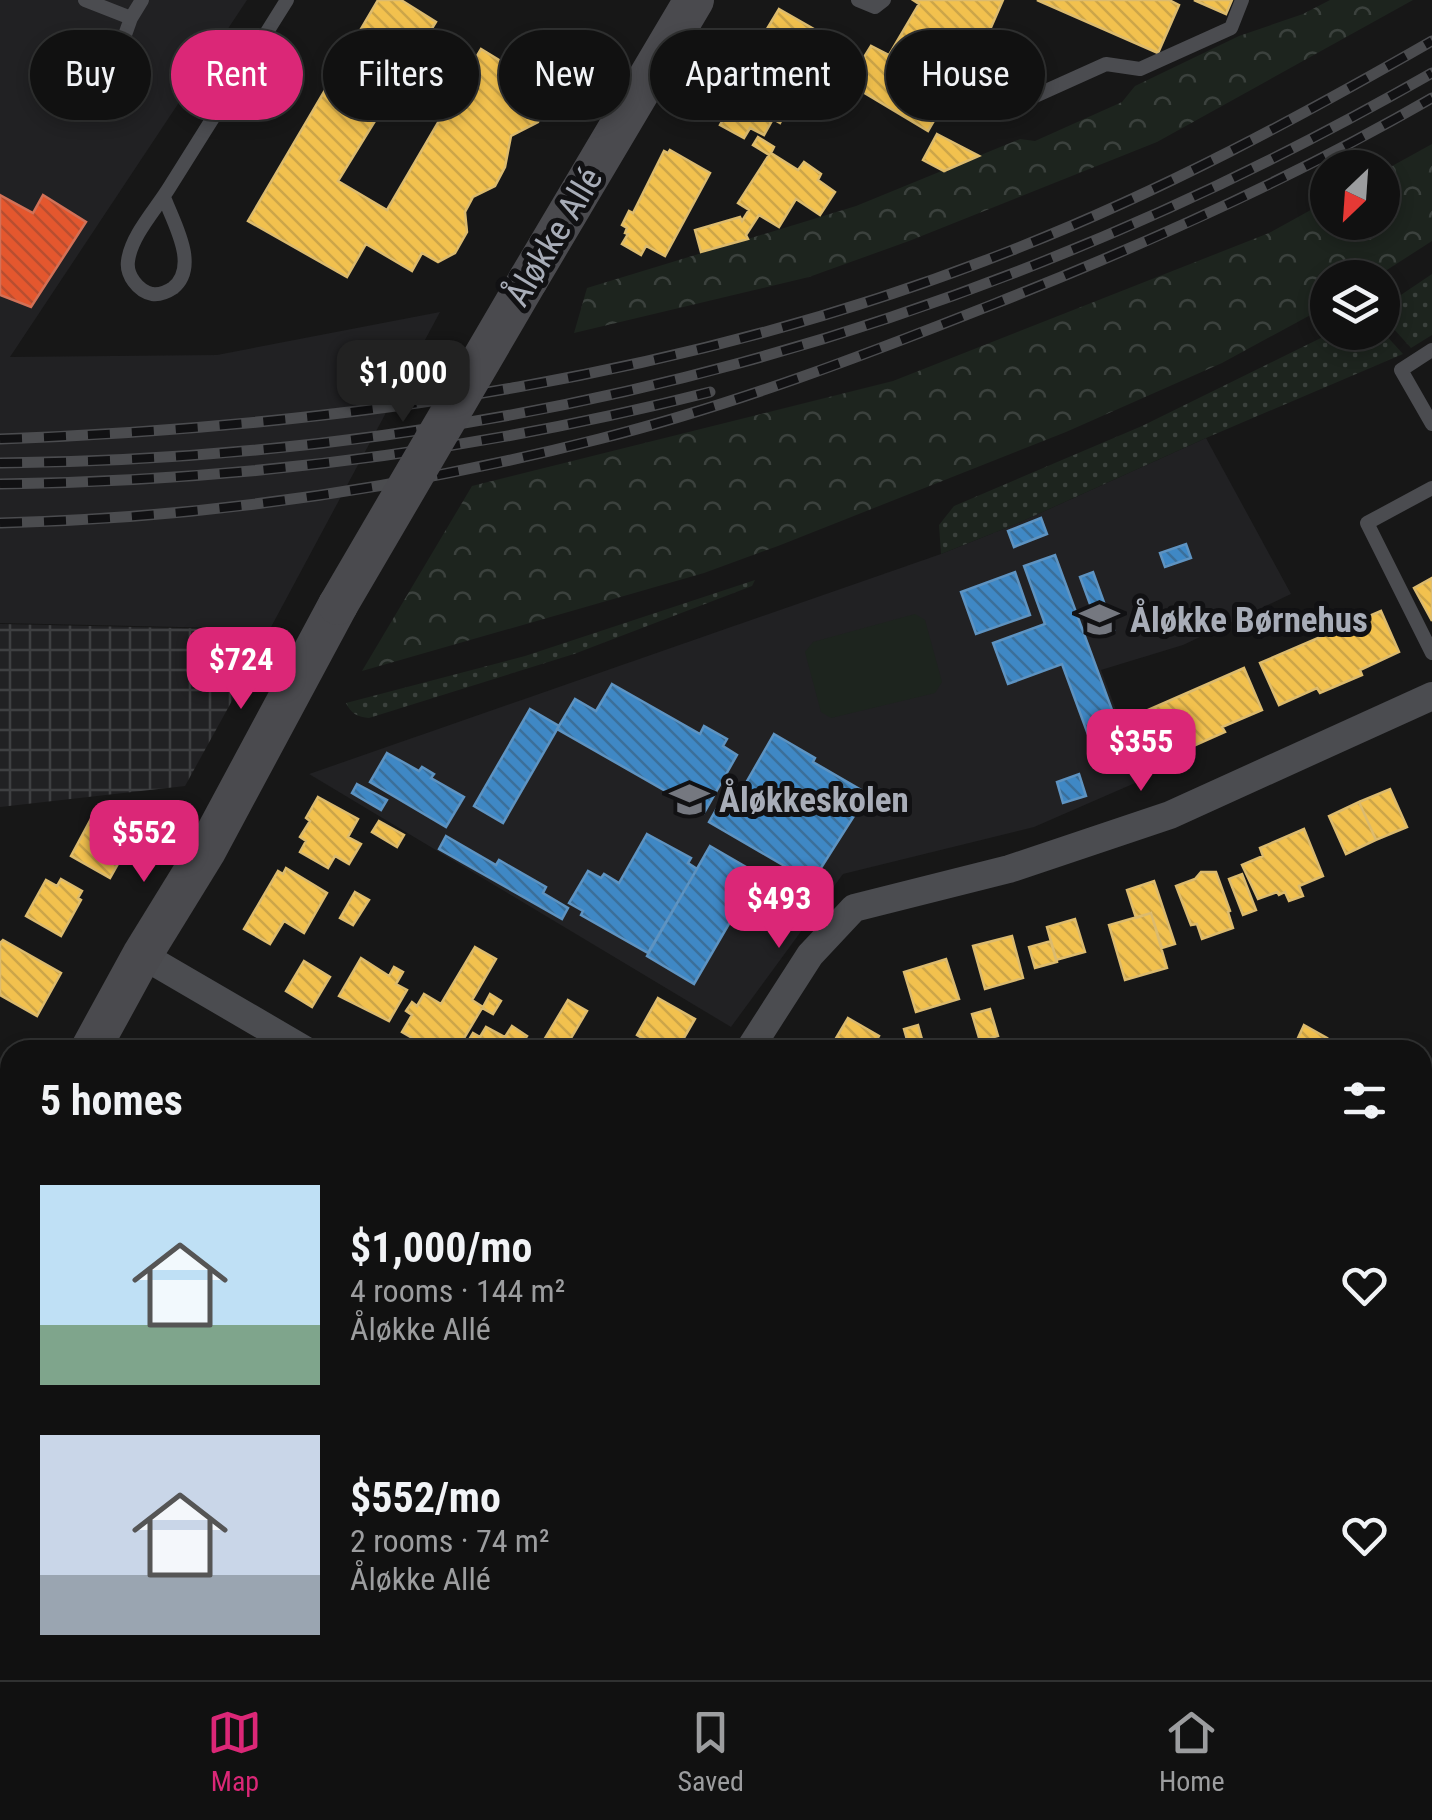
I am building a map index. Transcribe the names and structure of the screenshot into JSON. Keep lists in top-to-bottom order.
{
  "streets": {
    "main road": ["Åløkke Allé"]
  },
  "places": {
    "school or university": ["Åløkke Børnehus", "Åløkkeskolen"]
  },
  "north": "bottom left",
  "page": {
    "chip": [
      "Buy",
      "Rent",
      "Filters",
      "New",
      "Apartment",
      "House"
    ],
    "price": [
      "$1,000",
      "$724",
      "$355",
      "$552",
      "$493"
    ],
    "heading": "5 homes",
    "list": [
      {
        "name": "$1,000/mo",
        "note": "4 rooms · 144 m² · Åløkke Allé"
      },
      {
        "name": "$552/mo",
        "note": "2 rooms · 74 m² · Åløkke Allé"
      }
    ],
    "tabs": ["Map", "Saved", "Home"]
  }
}
